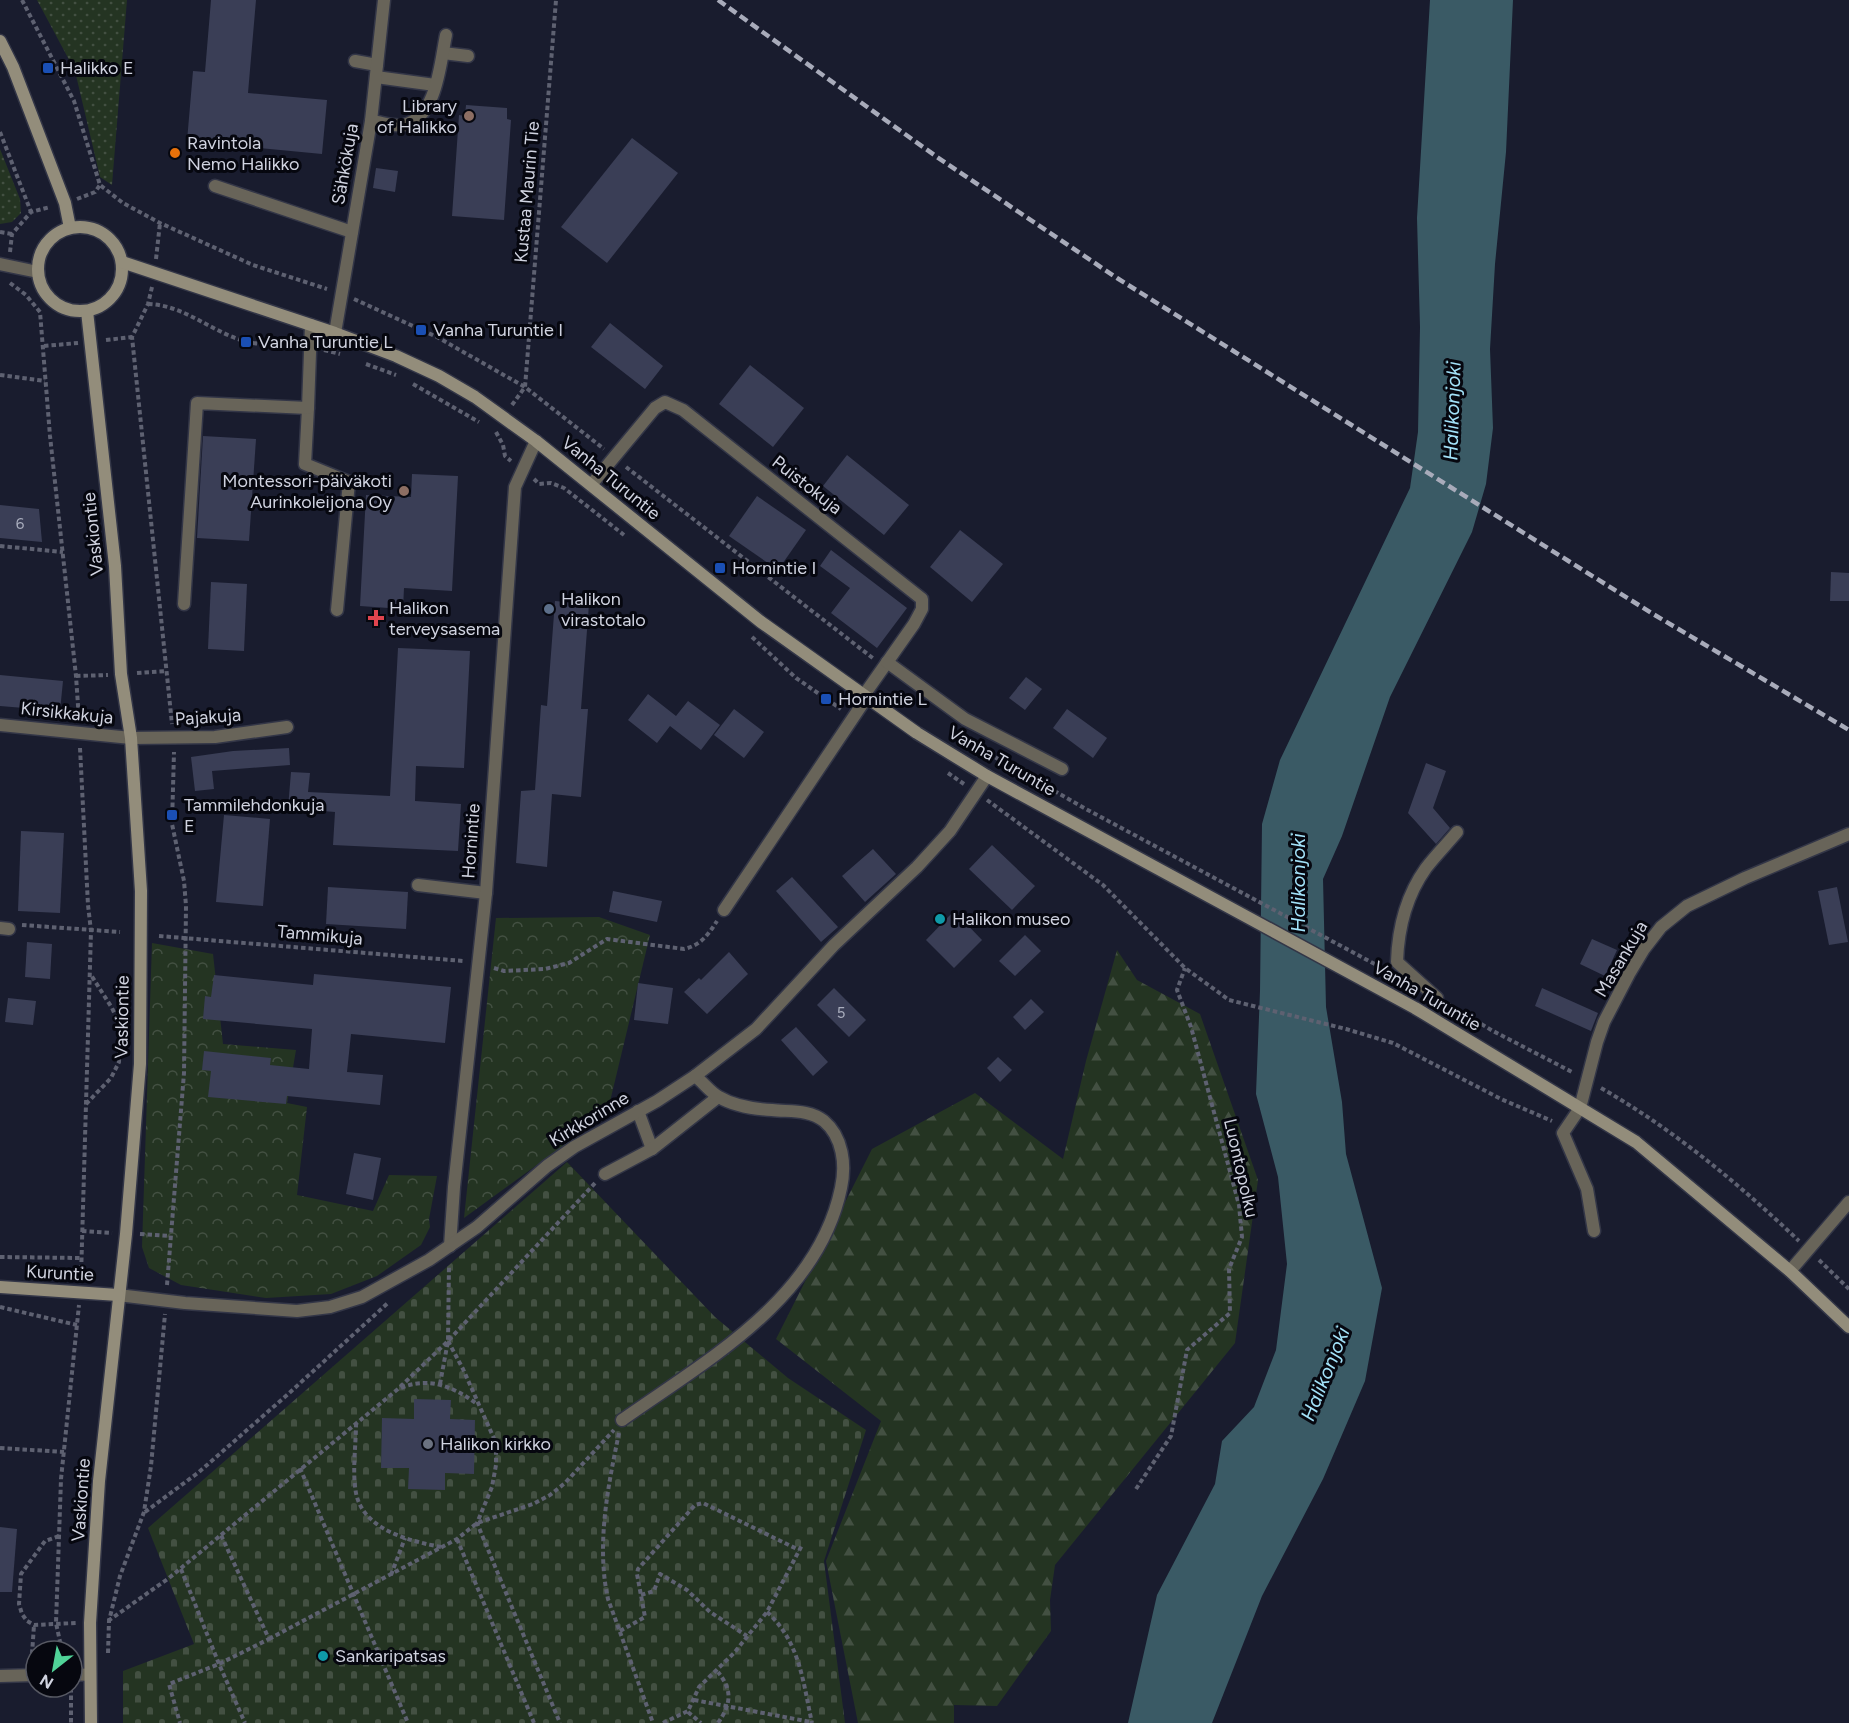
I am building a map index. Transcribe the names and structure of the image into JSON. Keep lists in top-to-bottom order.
{
  "streets": {
    "street": [
      "Sähkökuja",
      "Vanha Turuntie",
      "Puistokuja",
      "Vaskiontie",
      "Kirsikkakuja",
      "Pajakuja",
      "Hornintie",
      "Masankuja",
      "Kirkkorinne",
      "Kuruntie"
    ],
    "path": ["Kustaa Maurin Tie", "Tammikuja", "Luontopolku"]
  },
  "crossings": [
    ["Sähkökuja", "Vanha Turuntie"],
    ["Vanha Turuntie", "Puistokuja"],
    ["Vanha Turuntie", "Vaskiontie"],
    ["Vanha Turuntie", "Hornintie"],
    ["Vanha Turuntie", "Masankuja"],
    ["Vanha Turuntie", "Kirkkorinne"],
    ["Puistokuja", "Tammikuja"],
    ["Vaskiontie", "Kirsikkakuja"],
    ["Vaskiontie", "Pajakuja"],
    ["Vaskiontie", "Kirkkorinne"],
    ["Vaskiontie", "Kuruntie"],
    ["Kirsikkakuja", "Pajakuja"],
    ["Hornintie", "Tammikuja"],
    ["Hornintie", "Kirkkorinne"],
    ["Kirkkorinne", "Kuruntie"]
  ],
  "water": ["Halikonjoki"],
  "places": {
    "transit": [
      "Halikko E",
      "Vanha Turuntie I",
      "Vanha Turuntie L",
      "Hornintie I",
      "Hornintie L",
      "Tammilehdonkuja E"
    ],
    "other": [
      "Library of Halikko",
      "Ravintola Nemo Halikko",
      "Montessori-päiväkoti Aurinkoleijona Oy",
      "Halikon virastotalo",
      "Halikon museo",
      "Halikon kirkko",
      "Sankaripatsas"
    ],
    "health": ["Halikon terveysasema"]
  },
  "house_numbers": ["6", "5"],
  "north": "bottom left"
}
